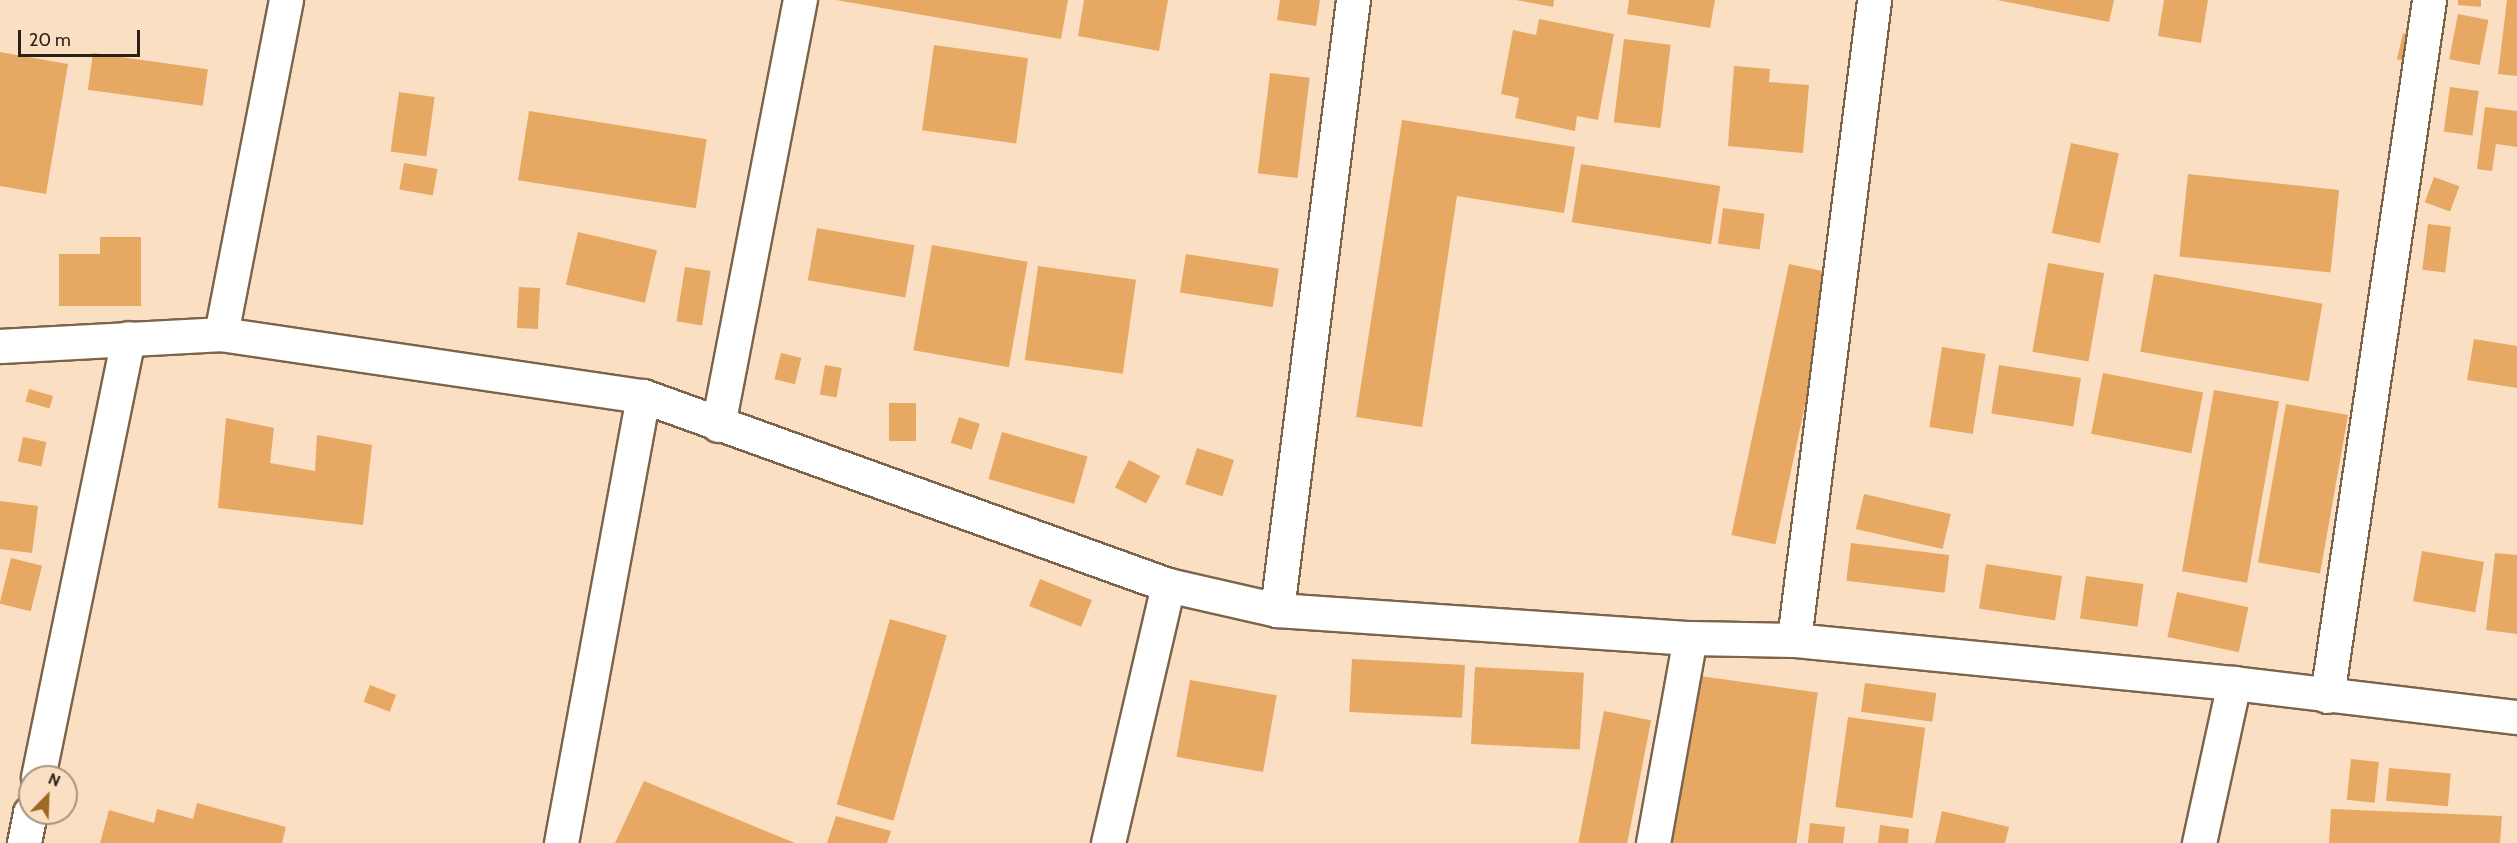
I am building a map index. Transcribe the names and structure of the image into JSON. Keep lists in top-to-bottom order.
{
  "scale_bar": "20 m",
  "north": "top right"
}
